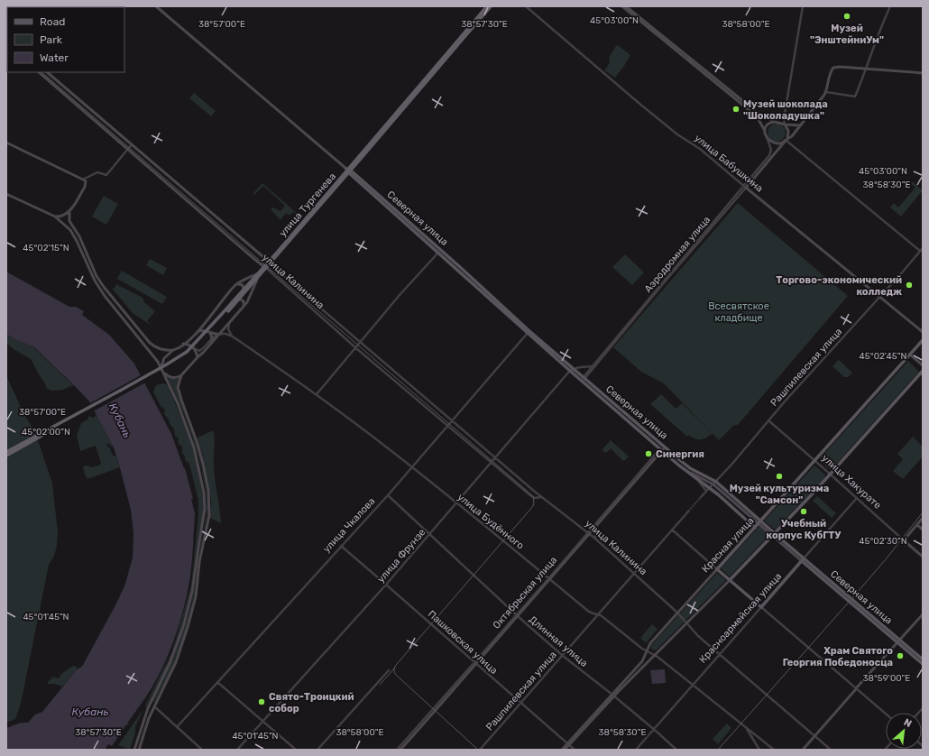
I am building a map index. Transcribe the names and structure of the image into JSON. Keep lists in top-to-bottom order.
{
  "streets": {
    "highway": ["улица Тургенева"],
    "main road": [
      "улица Бабушкина",
      "Северная улица",
      "Аэродромная улица",
      "улица Калинина",
      "улица Хакурате",
      "Красная улица",
      "Октябрьская улица",
      "Красноармейская улица"
    ],
    "street": [
      "Рашпилевская улица",
      "улица Будённого",
      "улица Чкалова",
      "улица Фрунзе",
      "Длинная улица",
      "Пашковская улица"
    ]
  },
  "crossings": [
    ["улица Бабушкина", "Аэродромная улица"],
    ["улица Бабушкина", "Рашпилевская улица"],
    ["улица Тургенева", "Северная улица"],
    ["улица Тургенева", "улица Калинина"],
    ["Северная улица", "Аэродромная улица"],
    ["Северная улица", "Рашпилевская улица"],
    ["Северная улица", "улица Чкалова"],
    ["Северная улица", "Красная улица"],
    ["Северная улица", "улица Фрунзе"],
    ["Северная улица", "Октябрьская улица"],
    ["Северная улица", "Красноармейская улица"],
    ["улица Калинина", "Рашпилевская улица"],
    ["улица Калинина", "улица Чкалова"],
    ["улица Калинина", "Красная улица"],
    ["улица Калинина", "улица Фрунзе"],
    ["улица Калинина", "Октябрьская улица"],
    ["улица Калинина", "Красноармейская улица"],
    ["Рашпилевская улица", "улица Хакурате"],
    ["Рашпилевская улица", "улица Будённого"],
    ["Рашпилевская улица", "Длинная улица"],
    ["Рашпилевская улица", "Пашковская улица"],
    ["улица Хакурате", "Красная улица"],
    ["улица Хакурате", "Красноармейская улица"],
    ["улица Будённого", "улица Чкалова"],
    ["улица Будённого", "Красная улица"],
    ["улица Будённого", "улица Фрунзе"],
    ["улица Будённого", "Октябрьская улица"],
    ["улица Будённого", "Красноармейская улица"],
    ["улица Чкалова", "Длинная улица"],
    ["улица Чкалова", "Пашковская улица"],
    ["Красная улица", "Длинная улица"],
    ["Красная улица", "Пашковская улица"],
    ["улица Фрунзе", "Длинная улица"],
    ["улица Фрунзе", "Пашковская улица"],
    ["Октябрьская улица", "Длинная улица"],
    ["Октябрьская улица", "Пашковская улица"],
    ["Красноармейская улица", "Длинная улица"]
  ],
  "water": ["Кубань"],
  "parks": ["Всесвятское кладбище"],
  "places": [
    "Музей \"ЭнштейниУм\"",
    "Музей шоколада \"Шоколадушка\"",
    "Торгово-экономический колледж",
    "Синергия",
    "Музей культуризма \"Самсон\"",
    "Учебный корпус КубГТУ",
    "Храм Святого Георгия Победоносца",
    "Свято-Троицкий собор"
  ],
  "legend": ["Road", "Park", "Water"],
  "north": "top right",
  "coordinates": [
    "45°03'00\"N",
    "38°57'00\"E",
    "38°57'30\"E",
    "38°58'00\"E",
    "38°58'30\"E",
    "45°02'15\"N",
    "45°02'45\"N",
    "45°02'00\"N",
    "45°02'30\"N",
    "45°01'45\"N",
    "38°59'00\"E"
  ]
}
